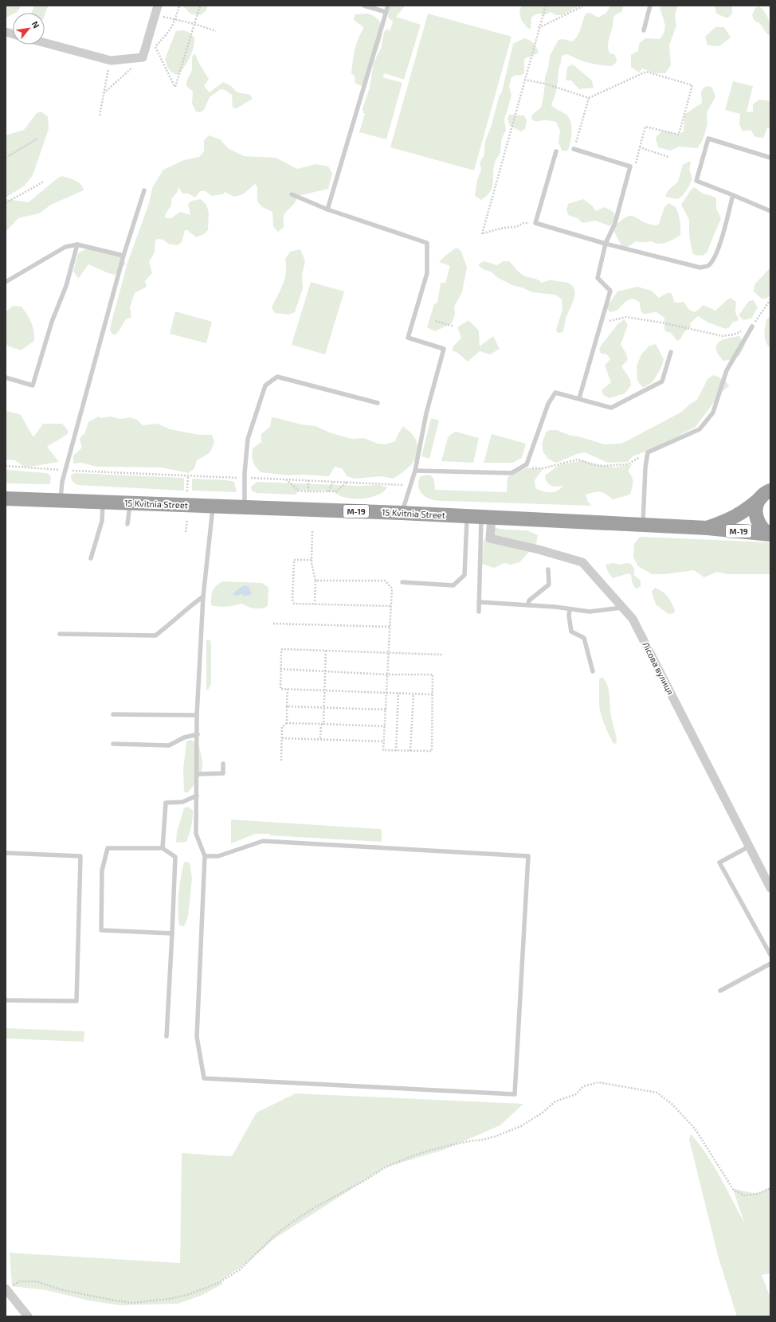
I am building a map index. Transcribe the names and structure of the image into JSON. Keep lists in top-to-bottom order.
{
  "streets": {
    "highway": ["15 Kvitnia Street", "М-19"],
    "street": ["Лісова вулиця"]
  },
  "crossings": [
    ["15 Kvitnia Street", "М-19"],
    ["15 Kvitnia Street", "Лісова вулиця"]
  ],
  "north": "top right"
}
